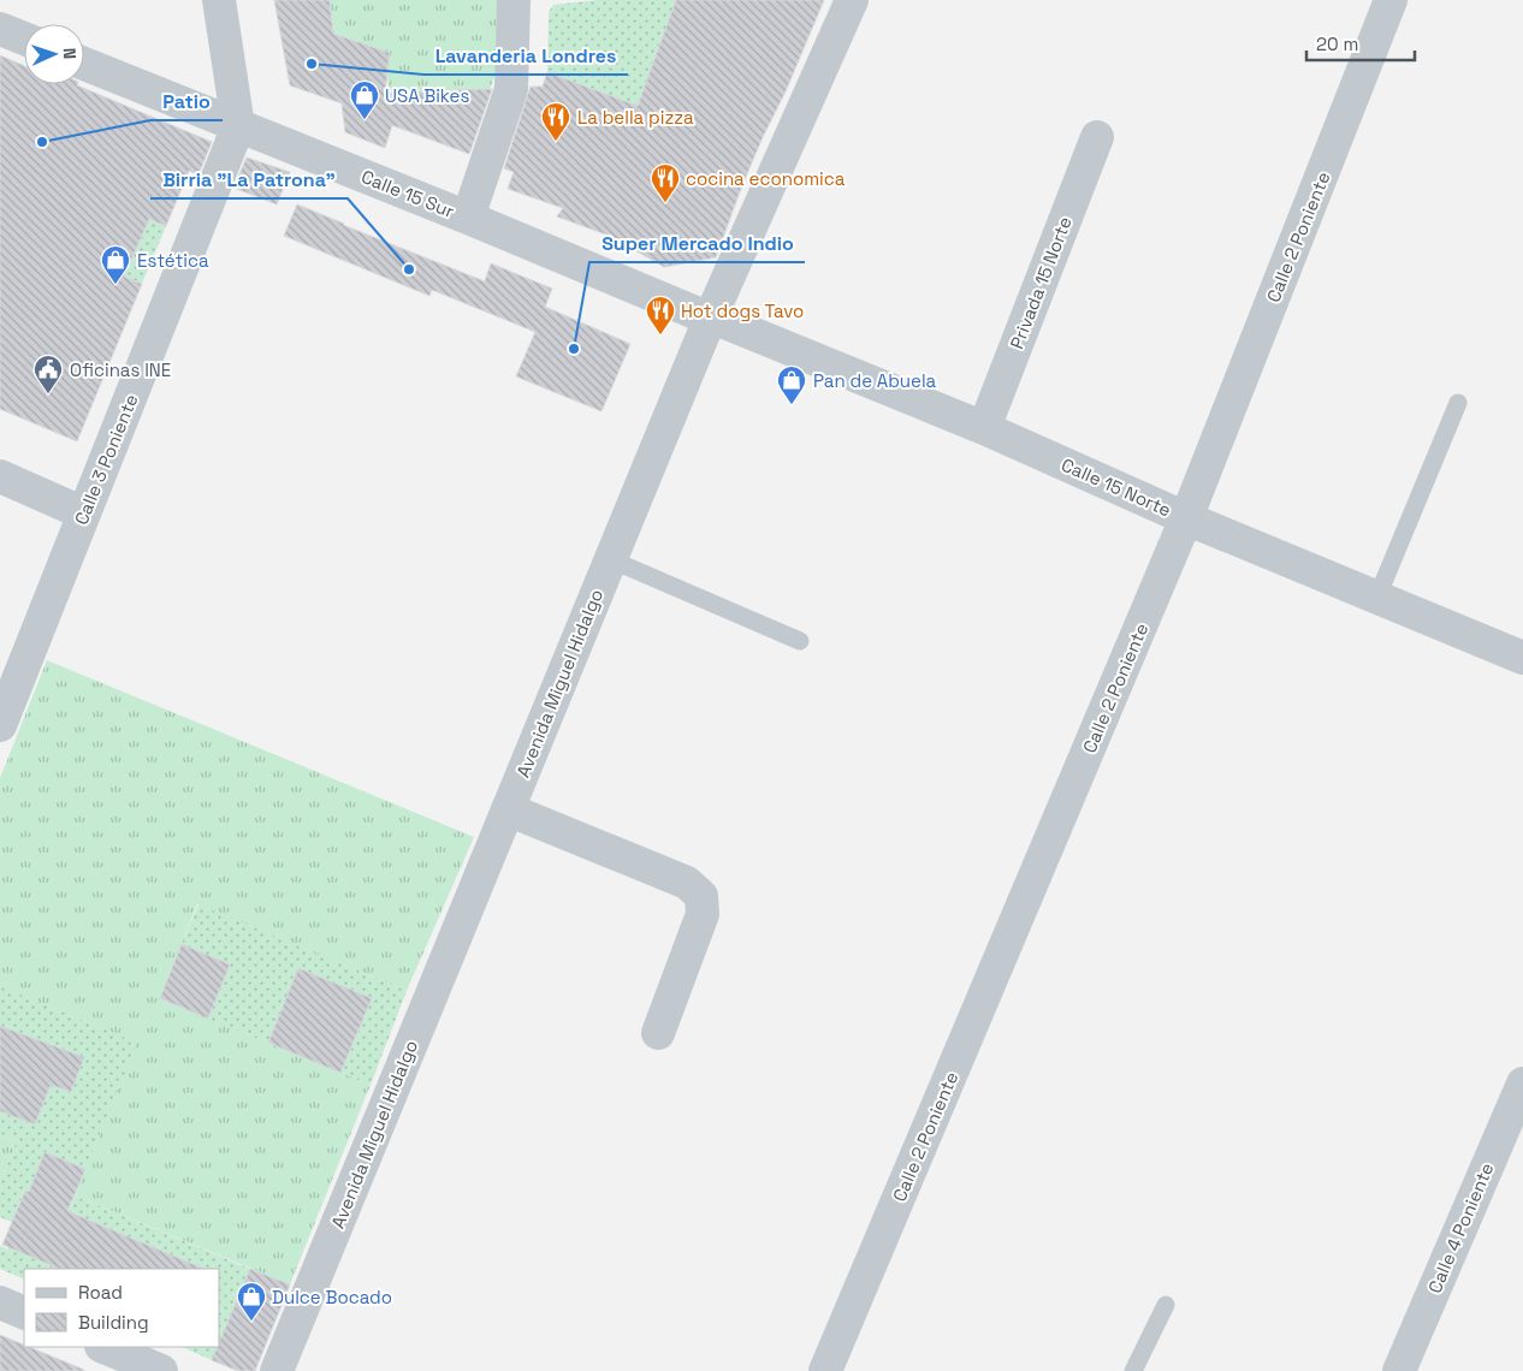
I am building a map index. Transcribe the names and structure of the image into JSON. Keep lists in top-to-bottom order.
{
  "streets": {
    "street": [
      "Calle 15 Sur",
      "Calle 2 Poniente",
      "Privada 15 Norte",
      "Calle 3 Poniente",
      "Calle 15 Norte",
      "Avenida Miguel Hidalgo",
      "Calle 4 Poniente"
    ]
  },
  "crossings": [
    ["Calle 15 Sur", "Calle 3 Poniente"],
    ["Calle 15 Sur", "Calle 15 Norte"],
    ["Calle 15 Sur", "Avenida Miguel Hidalgo"],
    ["Calle 2 Poniente", "Calle 15 Norte"],
    ["Privada 15 Norte", "Calle 15 Norte"],
    ["Calle 15 Norte", "Avenida Miguel Hidalgo"]
  ],
  "places": {
    "other": [
      "Lavanderia Londres",
      "Patio",
      "Birria \"La Patrona\"",
      "Super Mercado Indio"
    ],
    "shop": [
      "USA Bikes",
      "Estética",
      "Pan de Abuela",
      "Dulce Bocado"
    ],
    "restaurant": ["La bella pizza", "cocina economica", "Hot dogs Tavo"],
    "public building": ["Oficinas INE"]
  },
  "legend": ["Road", "Building"],
  "scale_bar": "20 m",
  "north": "right"
}
